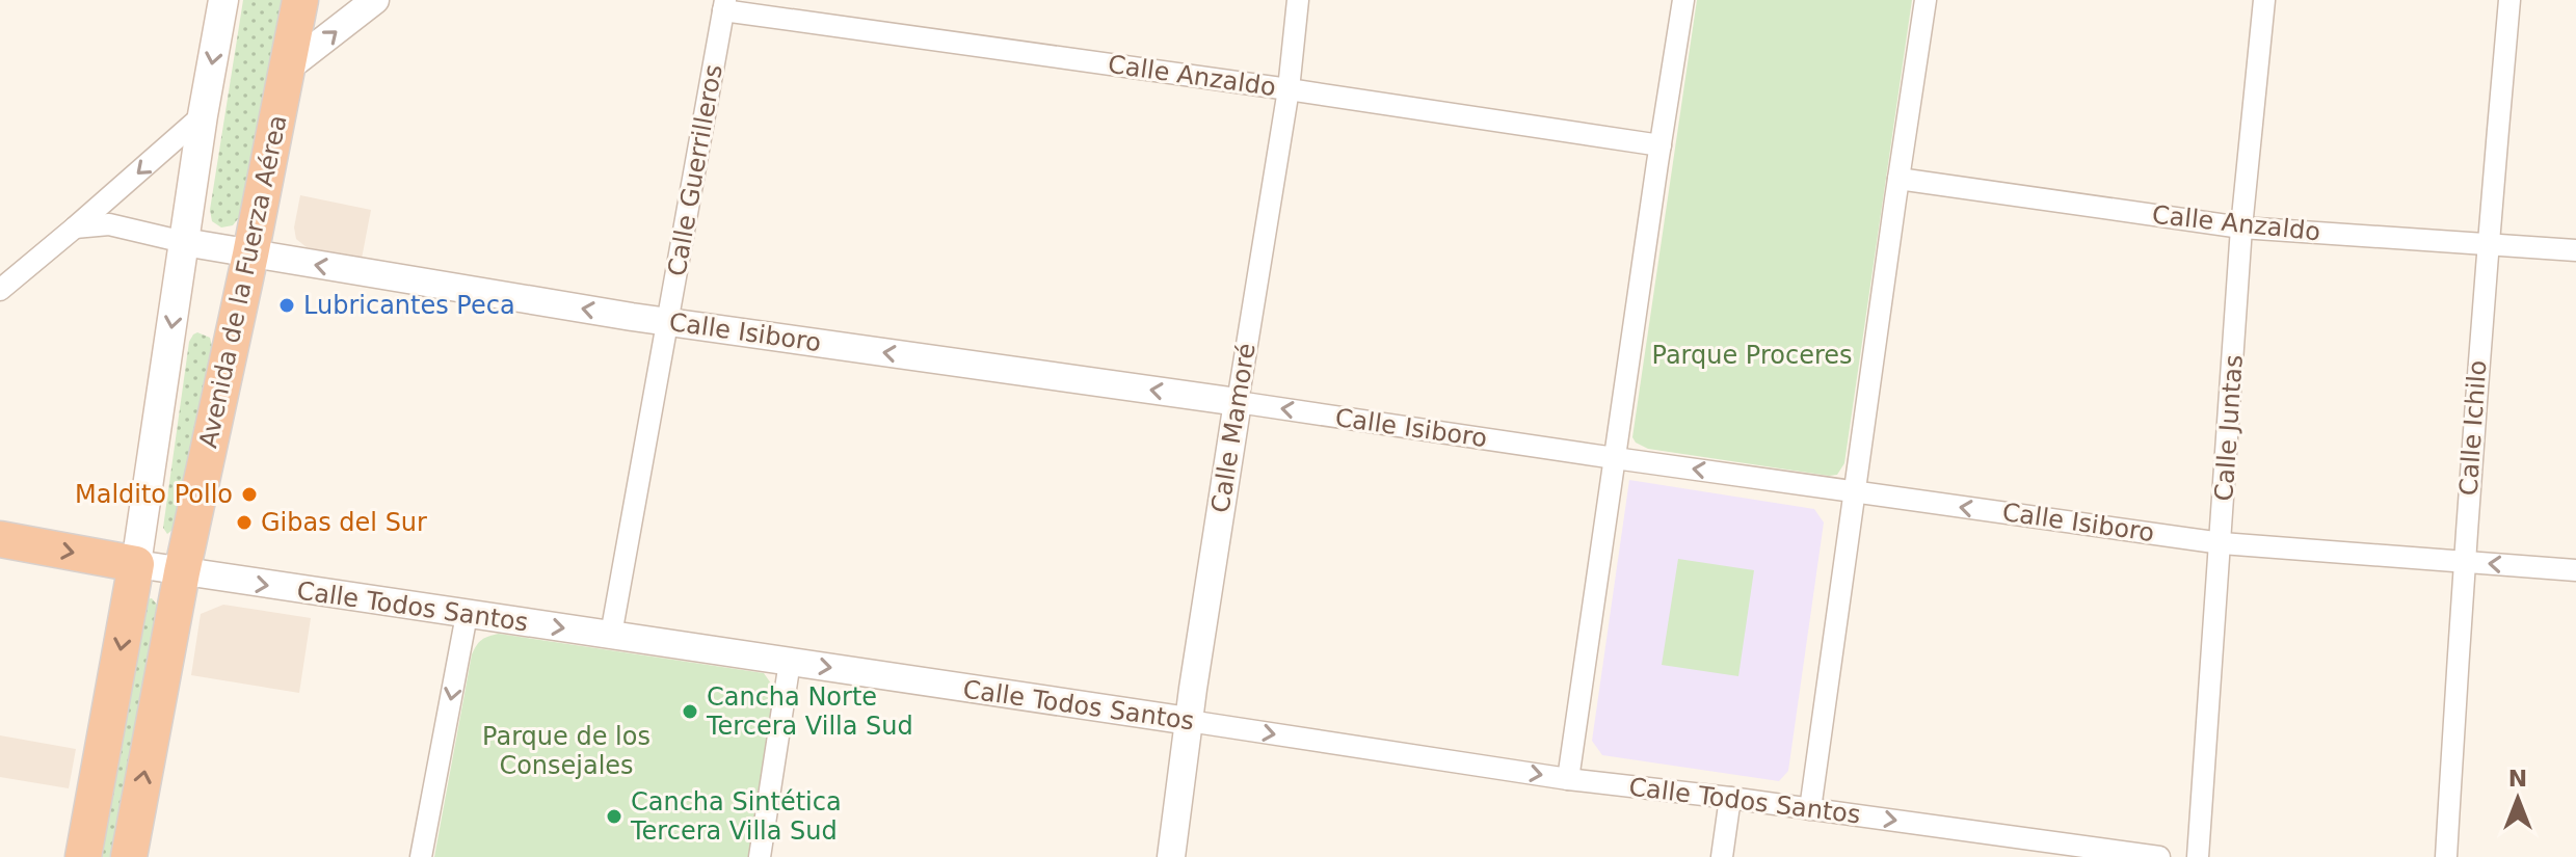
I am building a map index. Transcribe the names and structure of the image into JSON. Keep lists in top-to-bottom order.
{
  "streets": {
    "highway": ["Avenida de la Fuerza Aérea", "Calle Todos Santos"],
    "street": [
      "Calle Anzaldo",
      "Calle Guerrilleros",
      "Calle Isiboro",
      "Calle Mamoré",
      "Calle Juntas",
      "Calle Ichilo"
    ]
  },
  "crossings": [
    ["Calle Anzaldo", "Calle Guerrilleros"],
    ["Calle Anzaldo", "Calle Mamoré"],
    ["Calle Anzaldo", "Calle Juntas"],
    ["Calle Anzaldo", "Calle Ichilo"],
    ["Calle Guerrilleros", "Calle Isiboro"],
    ["Calle Guerrilleros", "Calle Todos Santos"],
    ["Avenida de la Fuerza Aérea", "Calle Isiboro"],
    ["Avenida de la Fuerza Aérea", "Calle Todos Santos"],
    ["Calle Isiboro", "Calle Mamoré"],
    ["Calle Isiboro", "Calle Juntas"],
    ["Calle Isiboro", "Calle Ichilo"],
    ["Calle Mamoré", "Calle Todos Santos"]
  ],
  "one_way": ["Calle Isiboro", "Calle Todos Santos"],
  "parks": ["Parque Proceres", "Parque de los Consejales"],
  "places": [
    "Lubricantes Peca",
    "Maldito Pollo",
    "Gibas del Sur",
    "Cancha Norte Tercera Villa Sud",
    "Cancha Sintética Tercera Villa Sud"
  ],
  "north": "top"
}
